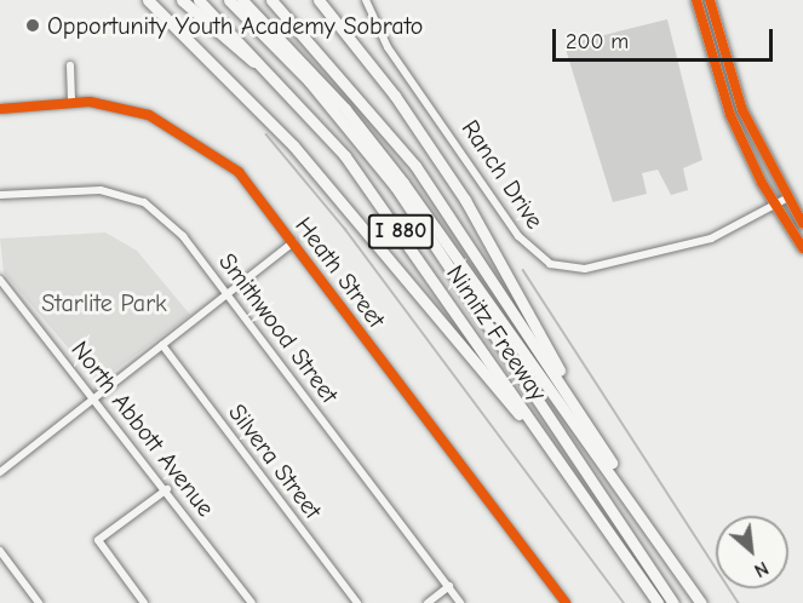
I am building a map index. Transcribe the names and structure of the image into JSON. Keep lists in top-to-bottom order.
{
  "streets": {
    "highway": ["I 880", "Nimitz Freeway"],
    "street": [
      "Ranch Drive",
      "Heath Street",
      "Smithwood Street",
      "North Abbott Avenue",
      "Silvera Street"
    ]
  },
  "parks": ["Starlite Park"],
  "places": ["Opportunity Youth Academy Sobrato"],
  "scale_bar": "200 m",
  "north": "bottom right"
}
